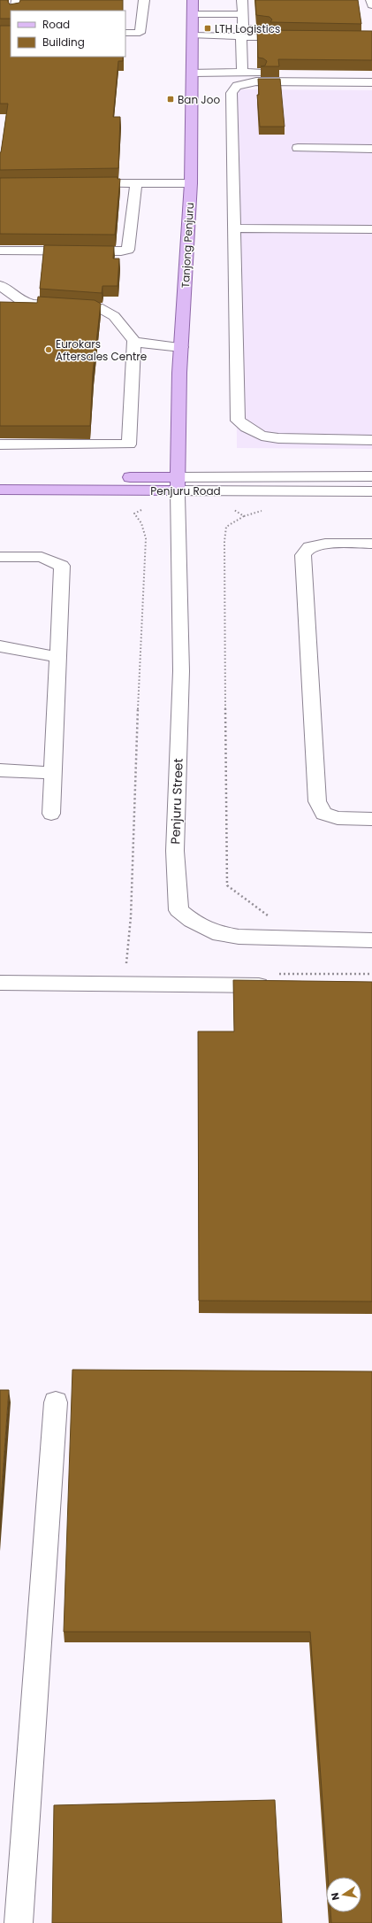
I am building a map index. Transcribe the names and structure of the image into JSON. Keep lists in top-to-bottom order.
{
  "streets": {
    "main road": ["Tanjong Penjuru", "Penjuru Road"],
    "street": ["Penjuru Street"]
  },
  "crossings": [
    ["Tanjong Penjuru", "Penjuru Road"],
    ["Tanjong Penjuru", "Penjuru Street"],
    ["Penjuru Road", "Penjuru Street"]
  ],
  "places": {
    "transit": ["LTH Logistics", "Ban Joo"],
    "other": ["Eurokars Aftersales Centre"]
  },
  "legend": ["Road", "Building"],
  "north": "left"
}
